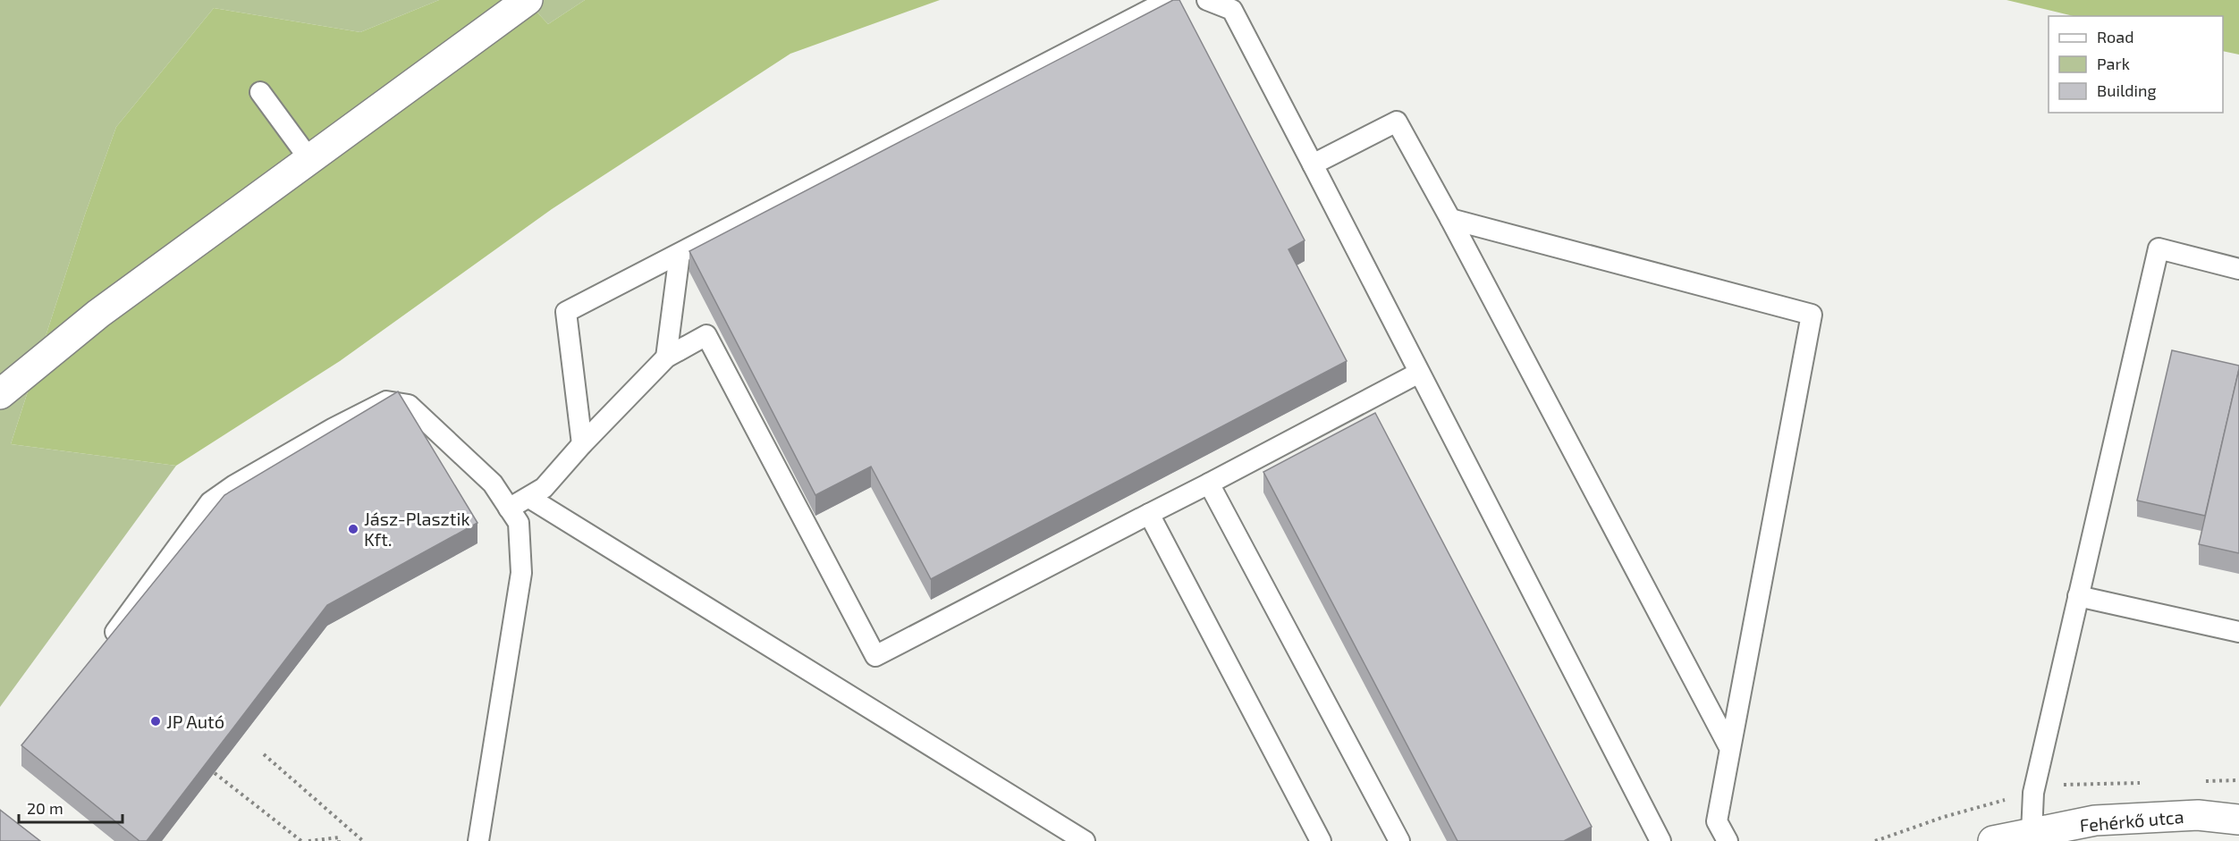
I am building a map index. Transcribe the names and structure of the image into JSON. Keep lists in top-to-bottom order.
{
  "streets": {
    "main road": ["Fehérkő utca"]
  },
  "places": ["Jász-Plasztik Kft.", "JP Autó"],
  "legend": ["Road", "Park", "Building"],
  "scale_bar": "20 m"
}
